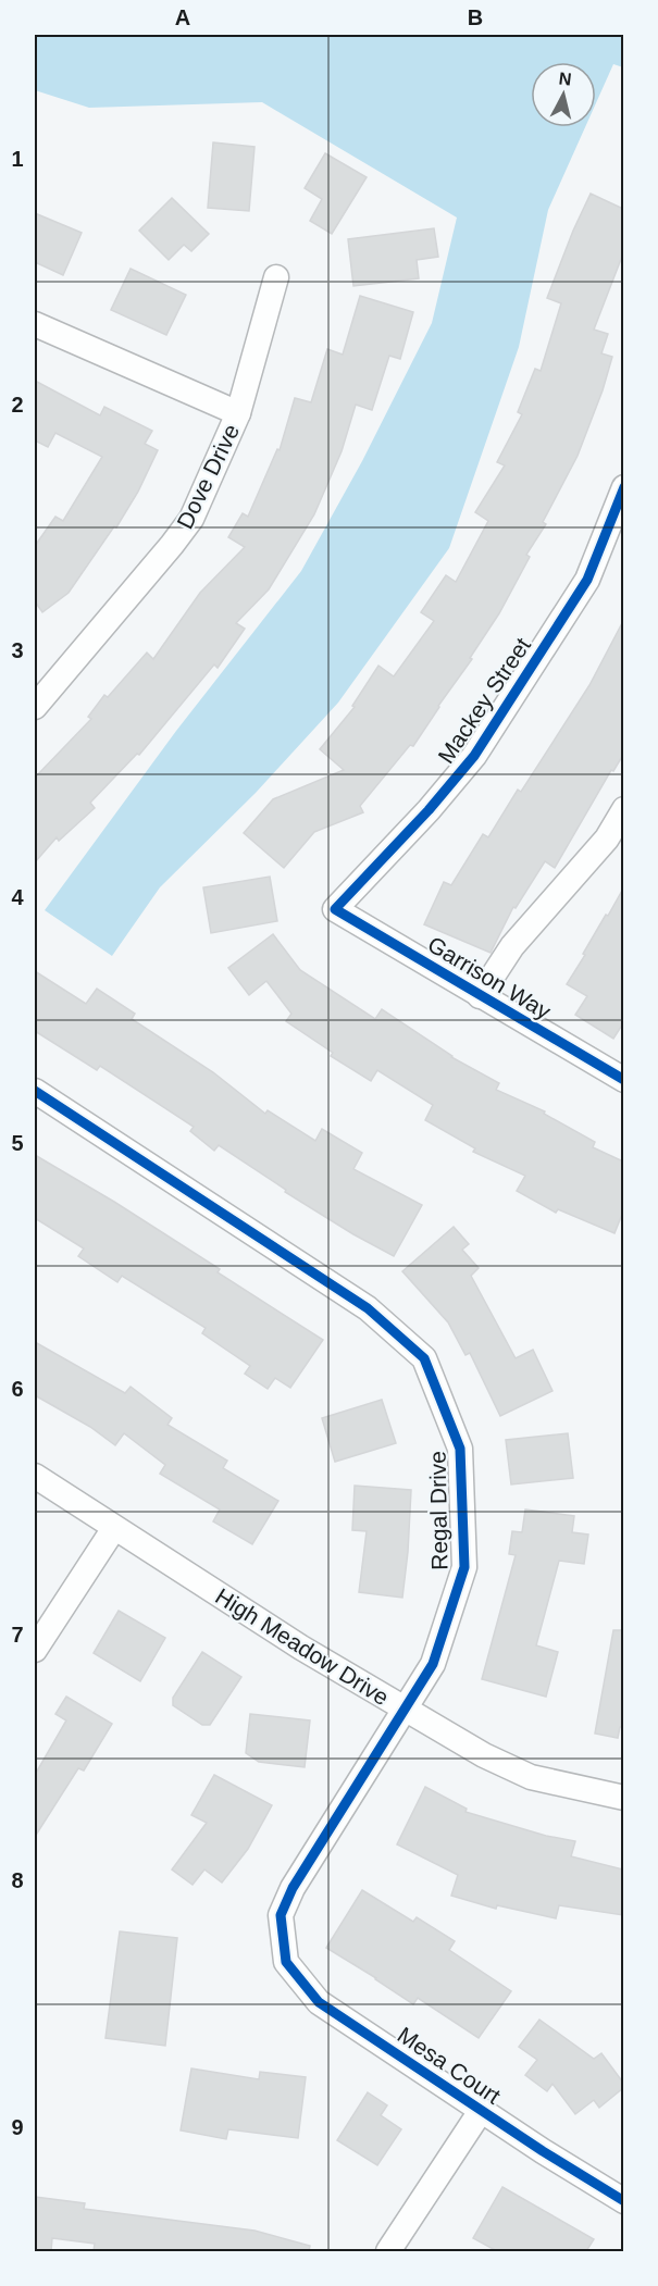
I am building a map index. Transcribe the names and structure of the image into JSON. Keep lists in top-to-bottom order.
{
  "streets": {
    "street": [
      "Dove Drive",
      "Mackey Street",
      "Garrison Way",
      "Regal Drive",
      "High Meadow Drive",
      "Mesa Court"
    ]
  },
  "crossings": [
    ["Mackey Street", "Garrison Way"],
    ["Regal Drive", "High Meadow Drive"],
    ["Regal Drive", "Mesa Court"]
  ],
  "north": "top",
  "grid": {
    "columns": ["A", "B"],
    "rows": [
      "1",
      "2",
      "3",
      "4",
      "5",
      "6",
      "7",
      "8",
      "9"
    ]
  }
}
